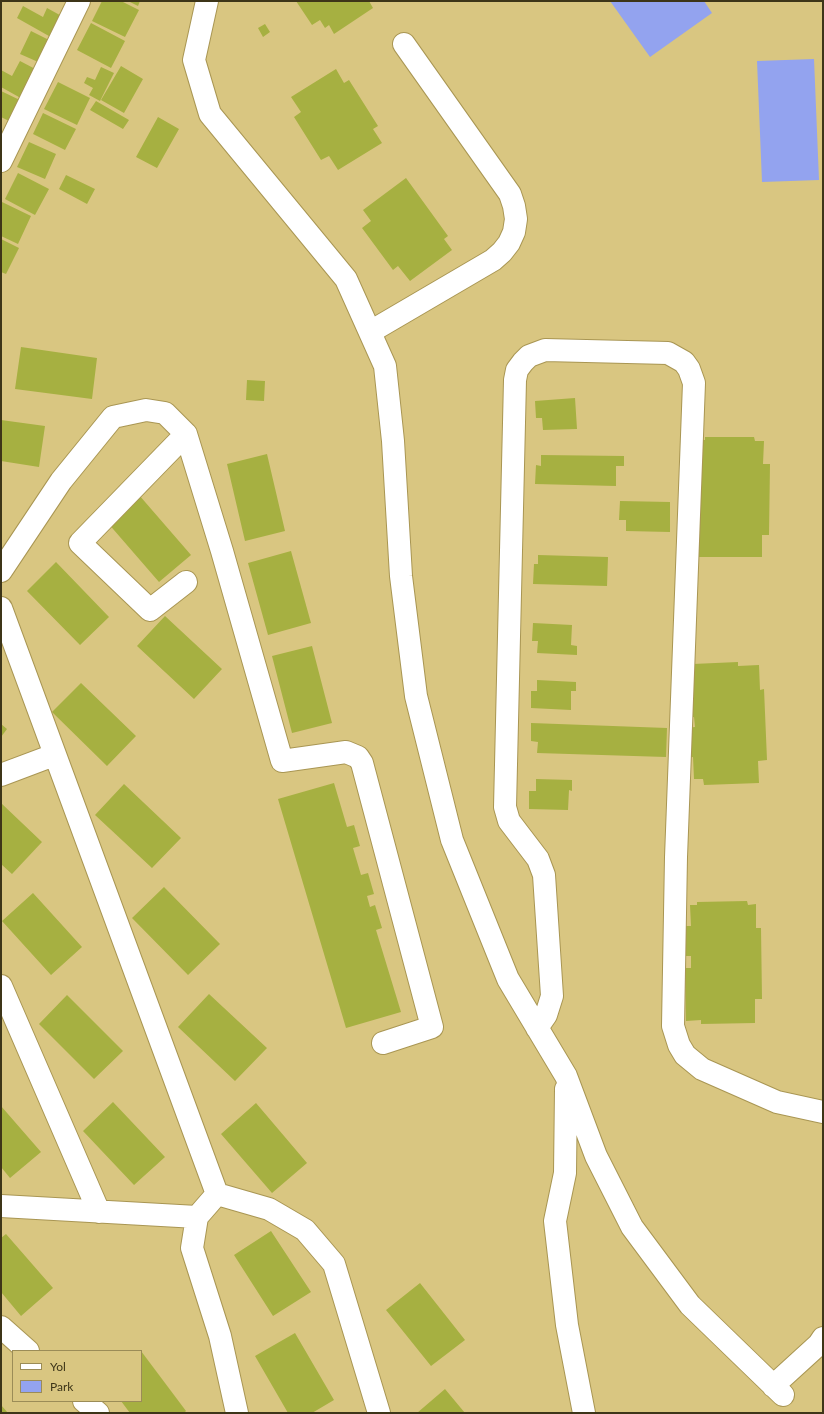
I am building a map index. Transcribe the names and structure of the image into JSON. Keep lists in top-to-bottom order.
{
  "legend": ["Yol", "Park"]
}
